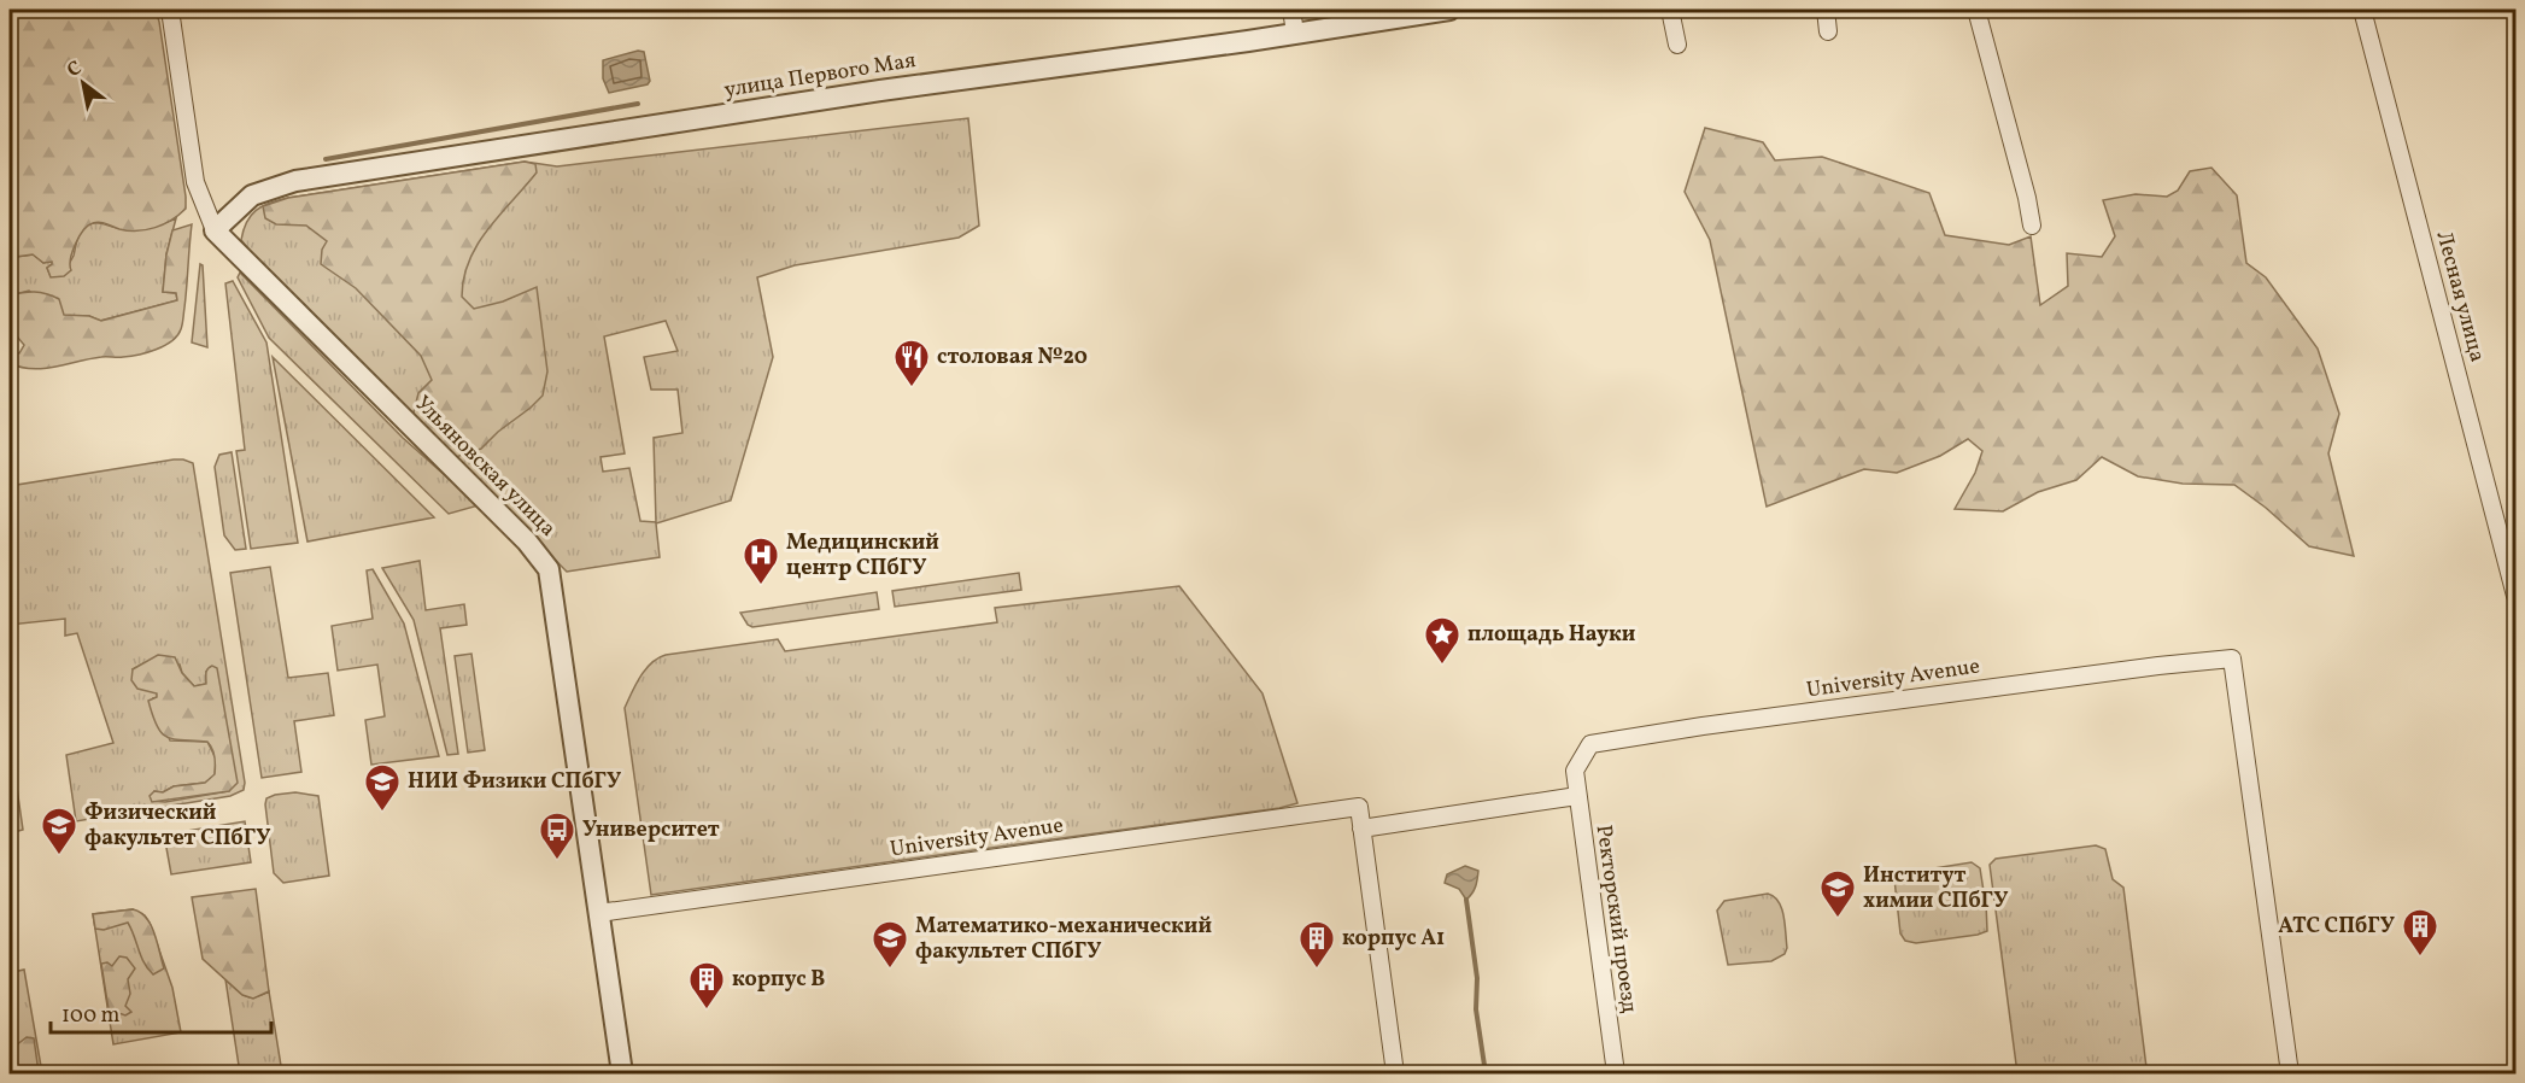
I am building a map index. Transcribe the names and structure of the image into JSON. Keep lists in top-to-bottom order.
{
  "streets": {
    "street": [
      "улица Первого Мая",
      "Лесная улица",
      "Ульяновская улица",
      "University Avenue",
      "Ректорский проезд"
    ]
  },
  "crossings": [
    ["улица Первого Мая", "Ульяновская улица"],
    ["Ульяновская улица", "University Avenue"],
    ["University Avenue", "Ректорский проезд"]
  ],
  "places": {
    "restaurant": ["столовая №20"],
    "hospital": ["Медицинский центр СПбГУ"],
    "place": ["площадь Науки"],
    "school or university": [
      "НИИ Физики СПбГУ",
      "Физический факультет СПбГУ",
      "Институт химии СПбГУ",
      "Математико-механический факультет СПбГУ"
    ],
    "bus stop": ["Университет"],
    "building": ["АТС СПбГУ", "корпус А1", "корпус В"]
  },
  "scale_bar": "100 m",
  "north": "top left"
}
